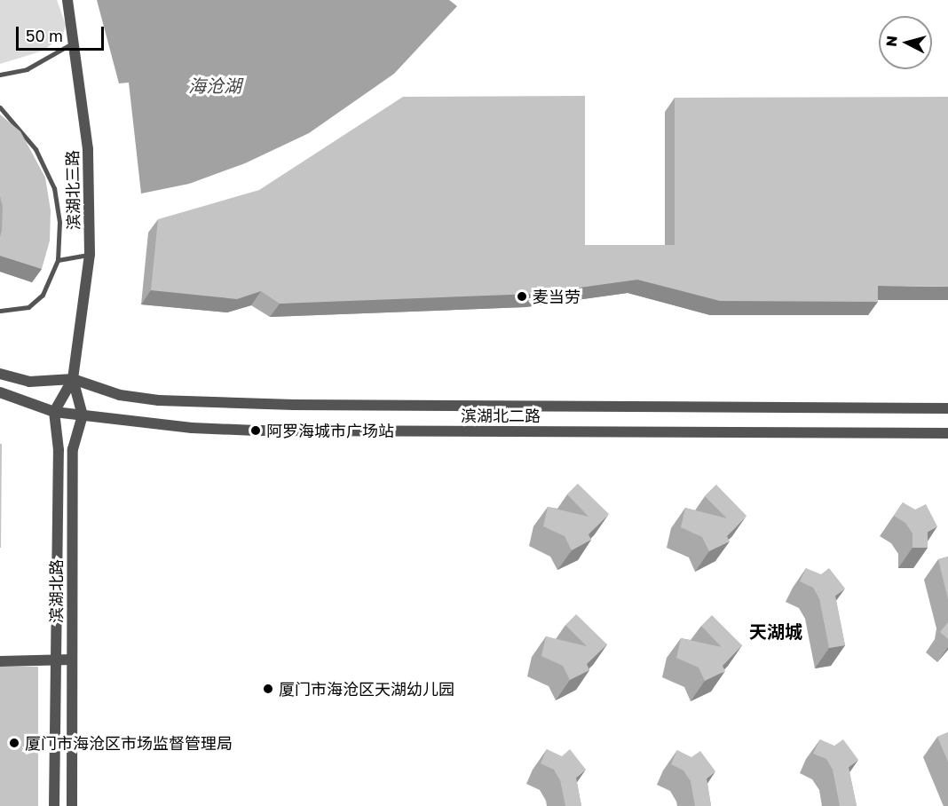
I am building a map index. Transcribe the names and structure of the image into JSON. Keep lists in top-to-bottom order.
{
  "streets": {
    "street": ["滨湖北三路", "滨湖北二路", "滨湖北路"]
  },
  "crossings": [
    ["滨湖北三路", "滨湖北二路"],
    ["滨湖北二路", "滨湖北路"]
  ],
  "districts": ["天湖城"],
  "water": ["海沧湖"],
  "places": [
    "麦当劳",
    "阿罗海城市广场站",
    "厦门市海沧区天湖幼儿园",
    "厦门市海沧区市场监督管理局"
  ],
  "scale_bar": "50 m",
  "north": "left"
}
